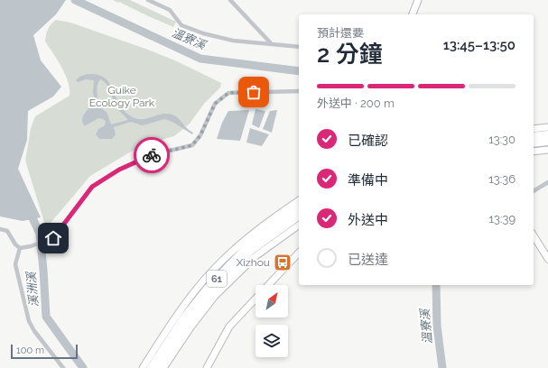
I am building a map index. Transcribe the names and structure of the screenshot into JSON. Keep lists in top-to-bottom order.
{
  "streets": {
    "highway": ["61"]
  },
  "water": ["溫寮溪", "溪洲溪"],
  "parks": ["Guike Ecology Park"],
  "places": {
    "bus stop": ["Xizhou"]
  },
  "scale_bar": "100 m",
  "north": "top right",
  "page": {
    "heading": ["2 分鐘", "預計還要", "13:45–13:50"],
    "bar": "外送中 · 200 m",
    "list": [
      ["已確認", "13:30"],
      ["準備中", "13:36"],
      ["外送中", "13:39"],
      "已送達"
    ],
    "scale": "100 m"
  }
}
